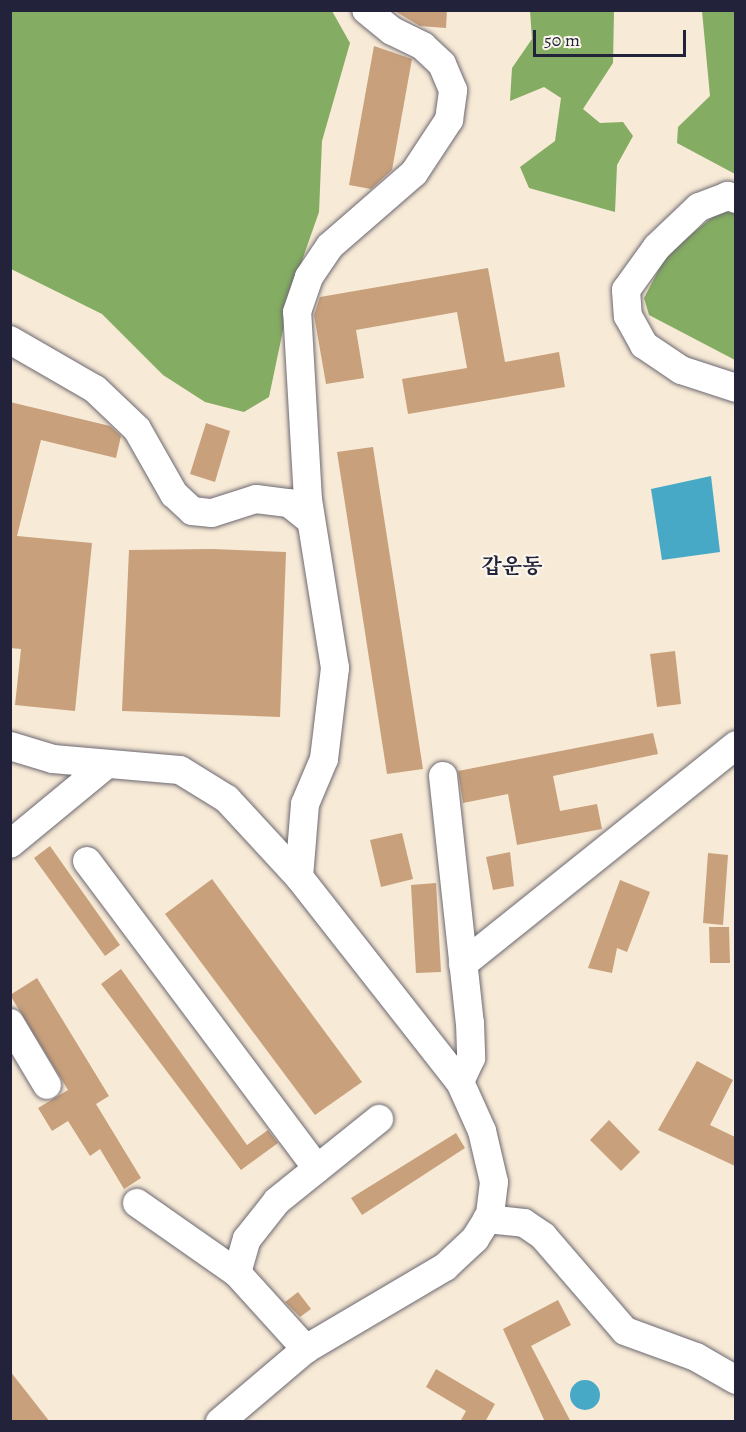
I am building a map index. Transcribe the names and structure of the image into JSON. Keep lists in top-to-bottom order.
{
  "districts": ["갑운동"],
  "scale_bar": "50 m"
}
